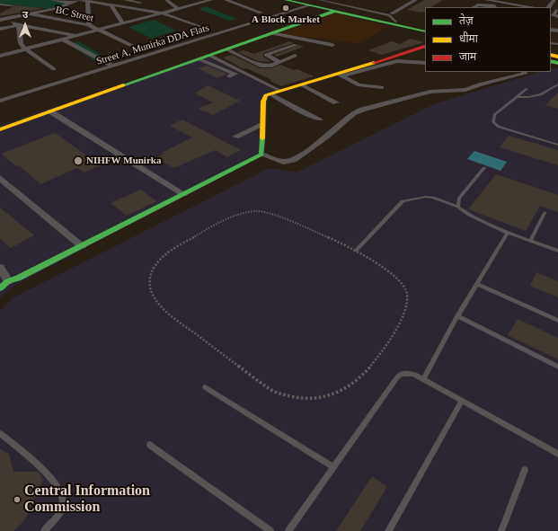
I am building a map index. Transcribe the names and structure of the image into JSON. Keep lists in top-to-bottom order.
{
  "streets": {
    "street": ["BC Street", "Street A, Munirka DDA Flats"]
  },
  "places": ["A Block Market", "NIHFW Munirka", "Central Information Commission"],
  "legend": ["तेज़", "धीमा", "जाम"],
  "north": "top"
}
